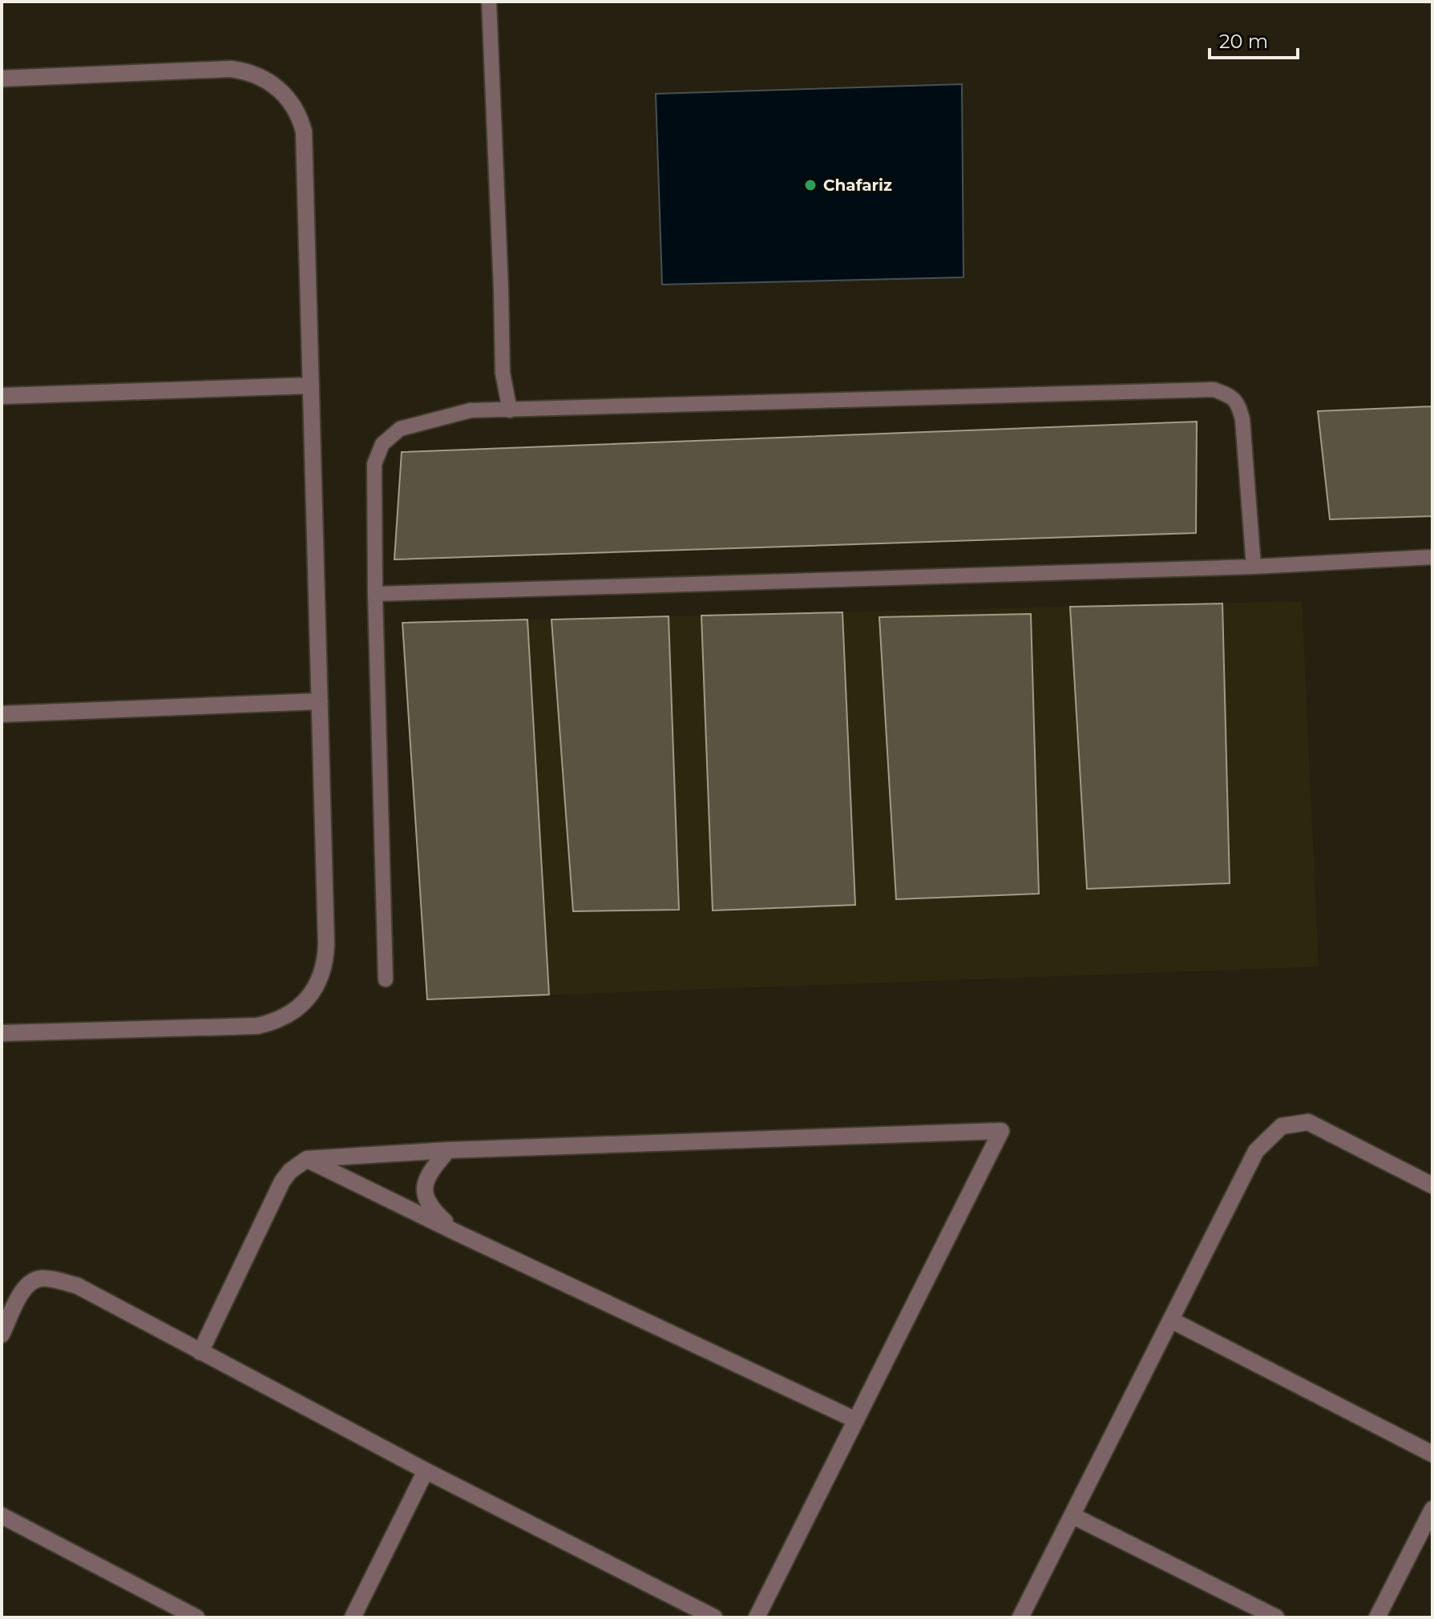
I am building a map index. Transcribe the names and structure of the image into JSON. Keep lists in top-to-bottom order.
{
  "places": ["Chafariz"],
  "scale_bar": "20 m"
}
